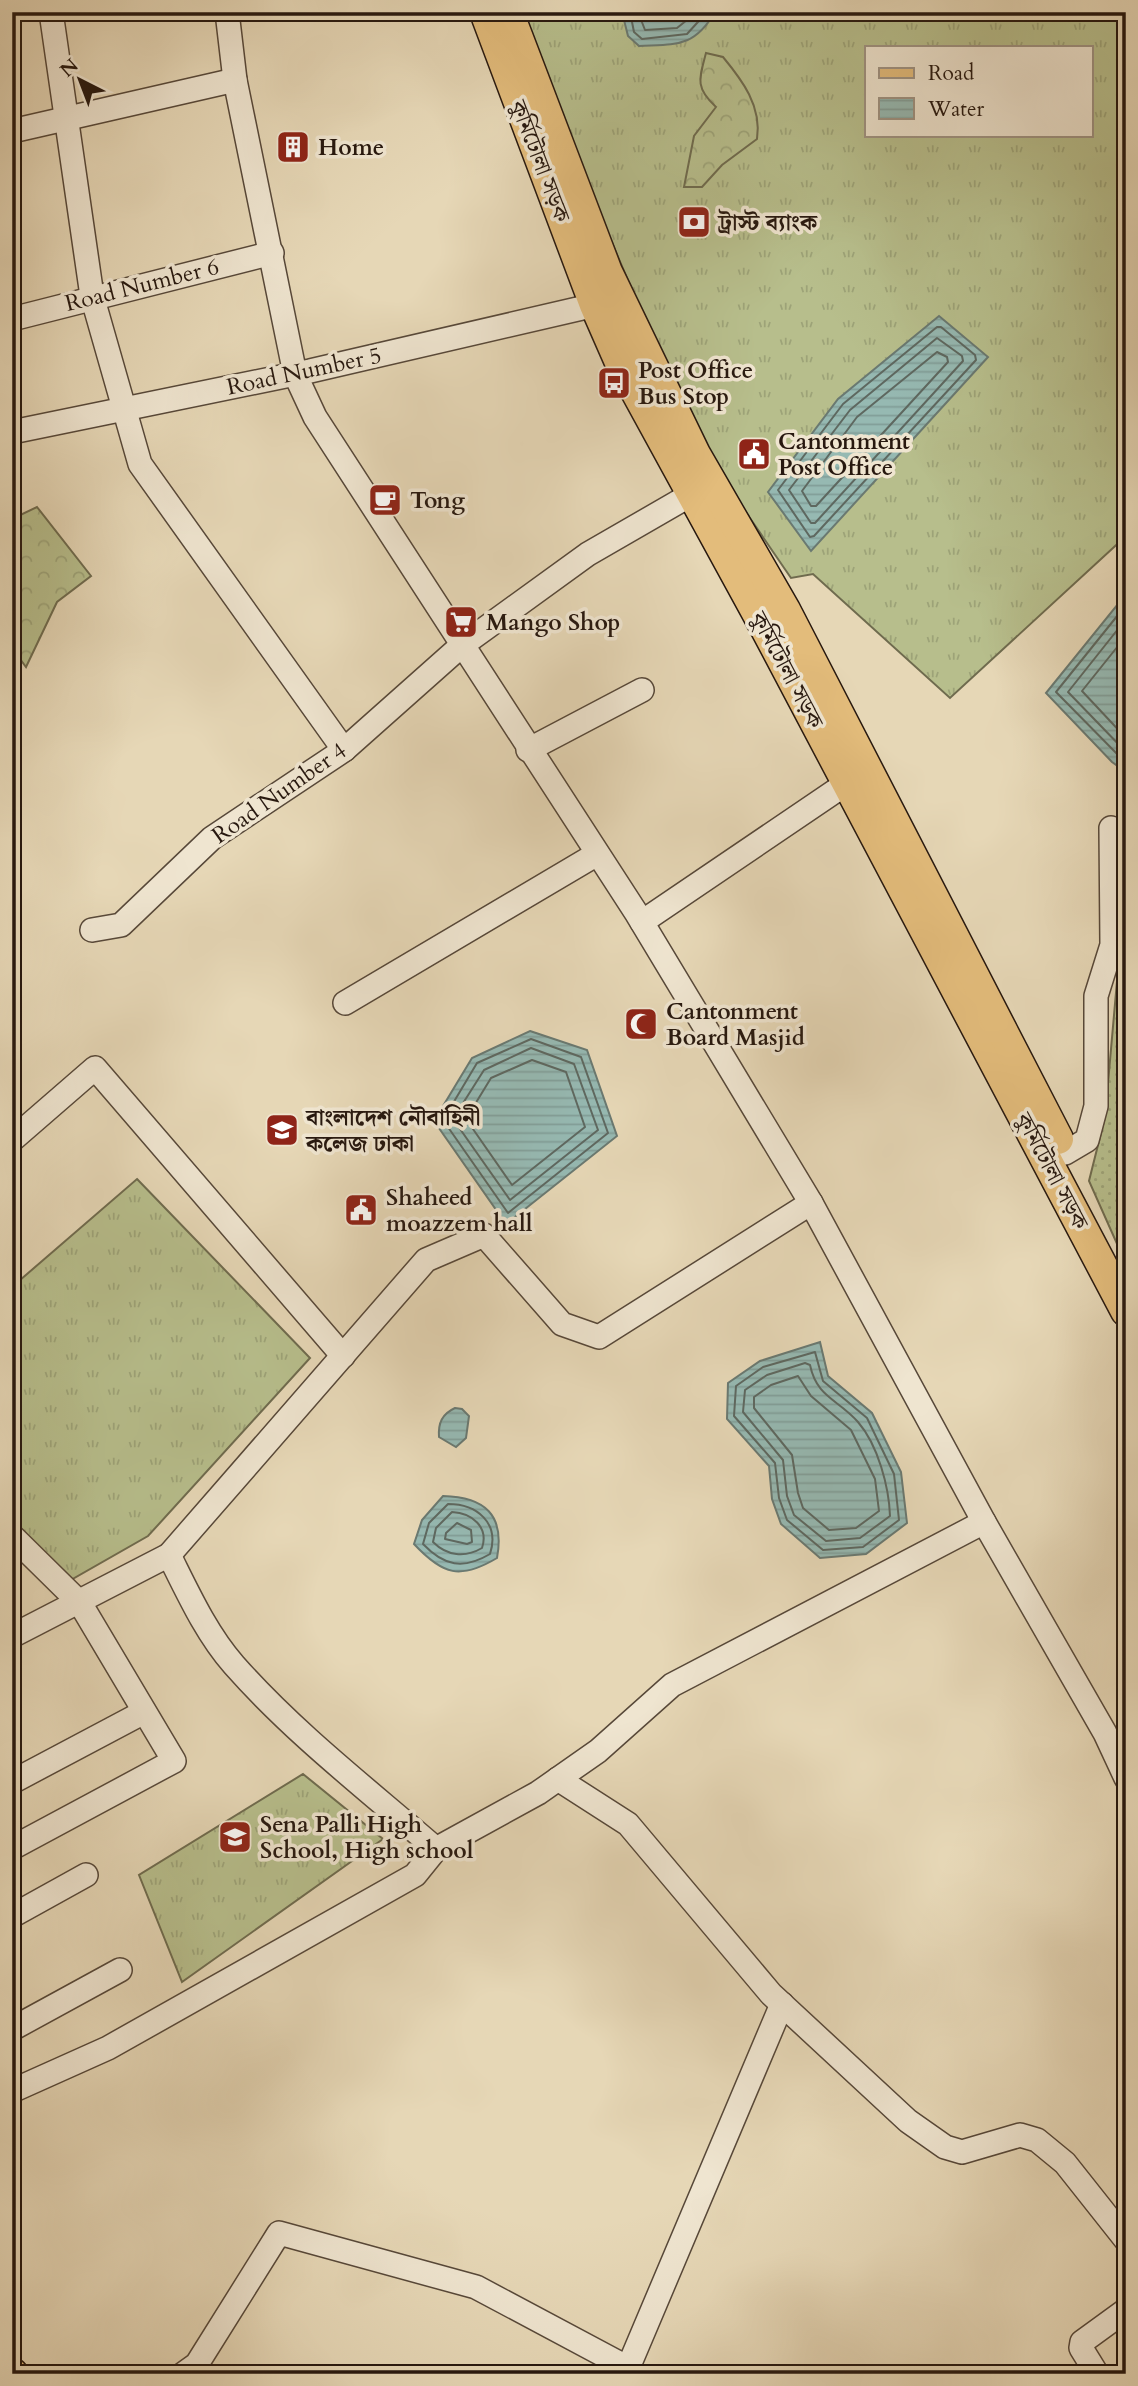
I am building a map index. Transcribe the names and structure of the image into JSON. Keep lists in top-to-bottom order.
{
  "streets": {
    "main road": ["কুর্মিটোলা সড়ক"],
    "street": ["Road Number 6", "Road Number 5", "Road Number 4"]
  },
  "crossings": [
    ["কুর্মিটোলা সড়ক", "Road Number 5"],
    ["কুর্মিটোলা সড়ক", "Road Number 4"]
  ],
  "places": {
    "building": ["Home"],
    "bank": ["ট্রাস্ট ব্যাংক"],
    "bus stop": ["Post Office Bus Stop"],
    "public building": ["Cantonment Post Office", "Shaheed moazzem hall"],
    "cafe": ["Tong"],
    "supermarket": ["Mango Shop"],
    "mosque": ["Cantonment Board Masjid"],
    "school or university": ["বাংলাদেশ নৌবাহিনী কলেজ ঢাকা", "Sena Palli High School, High school"]
  },
  "legend": ["Road", "Water"],
  "north": "top left"
}
